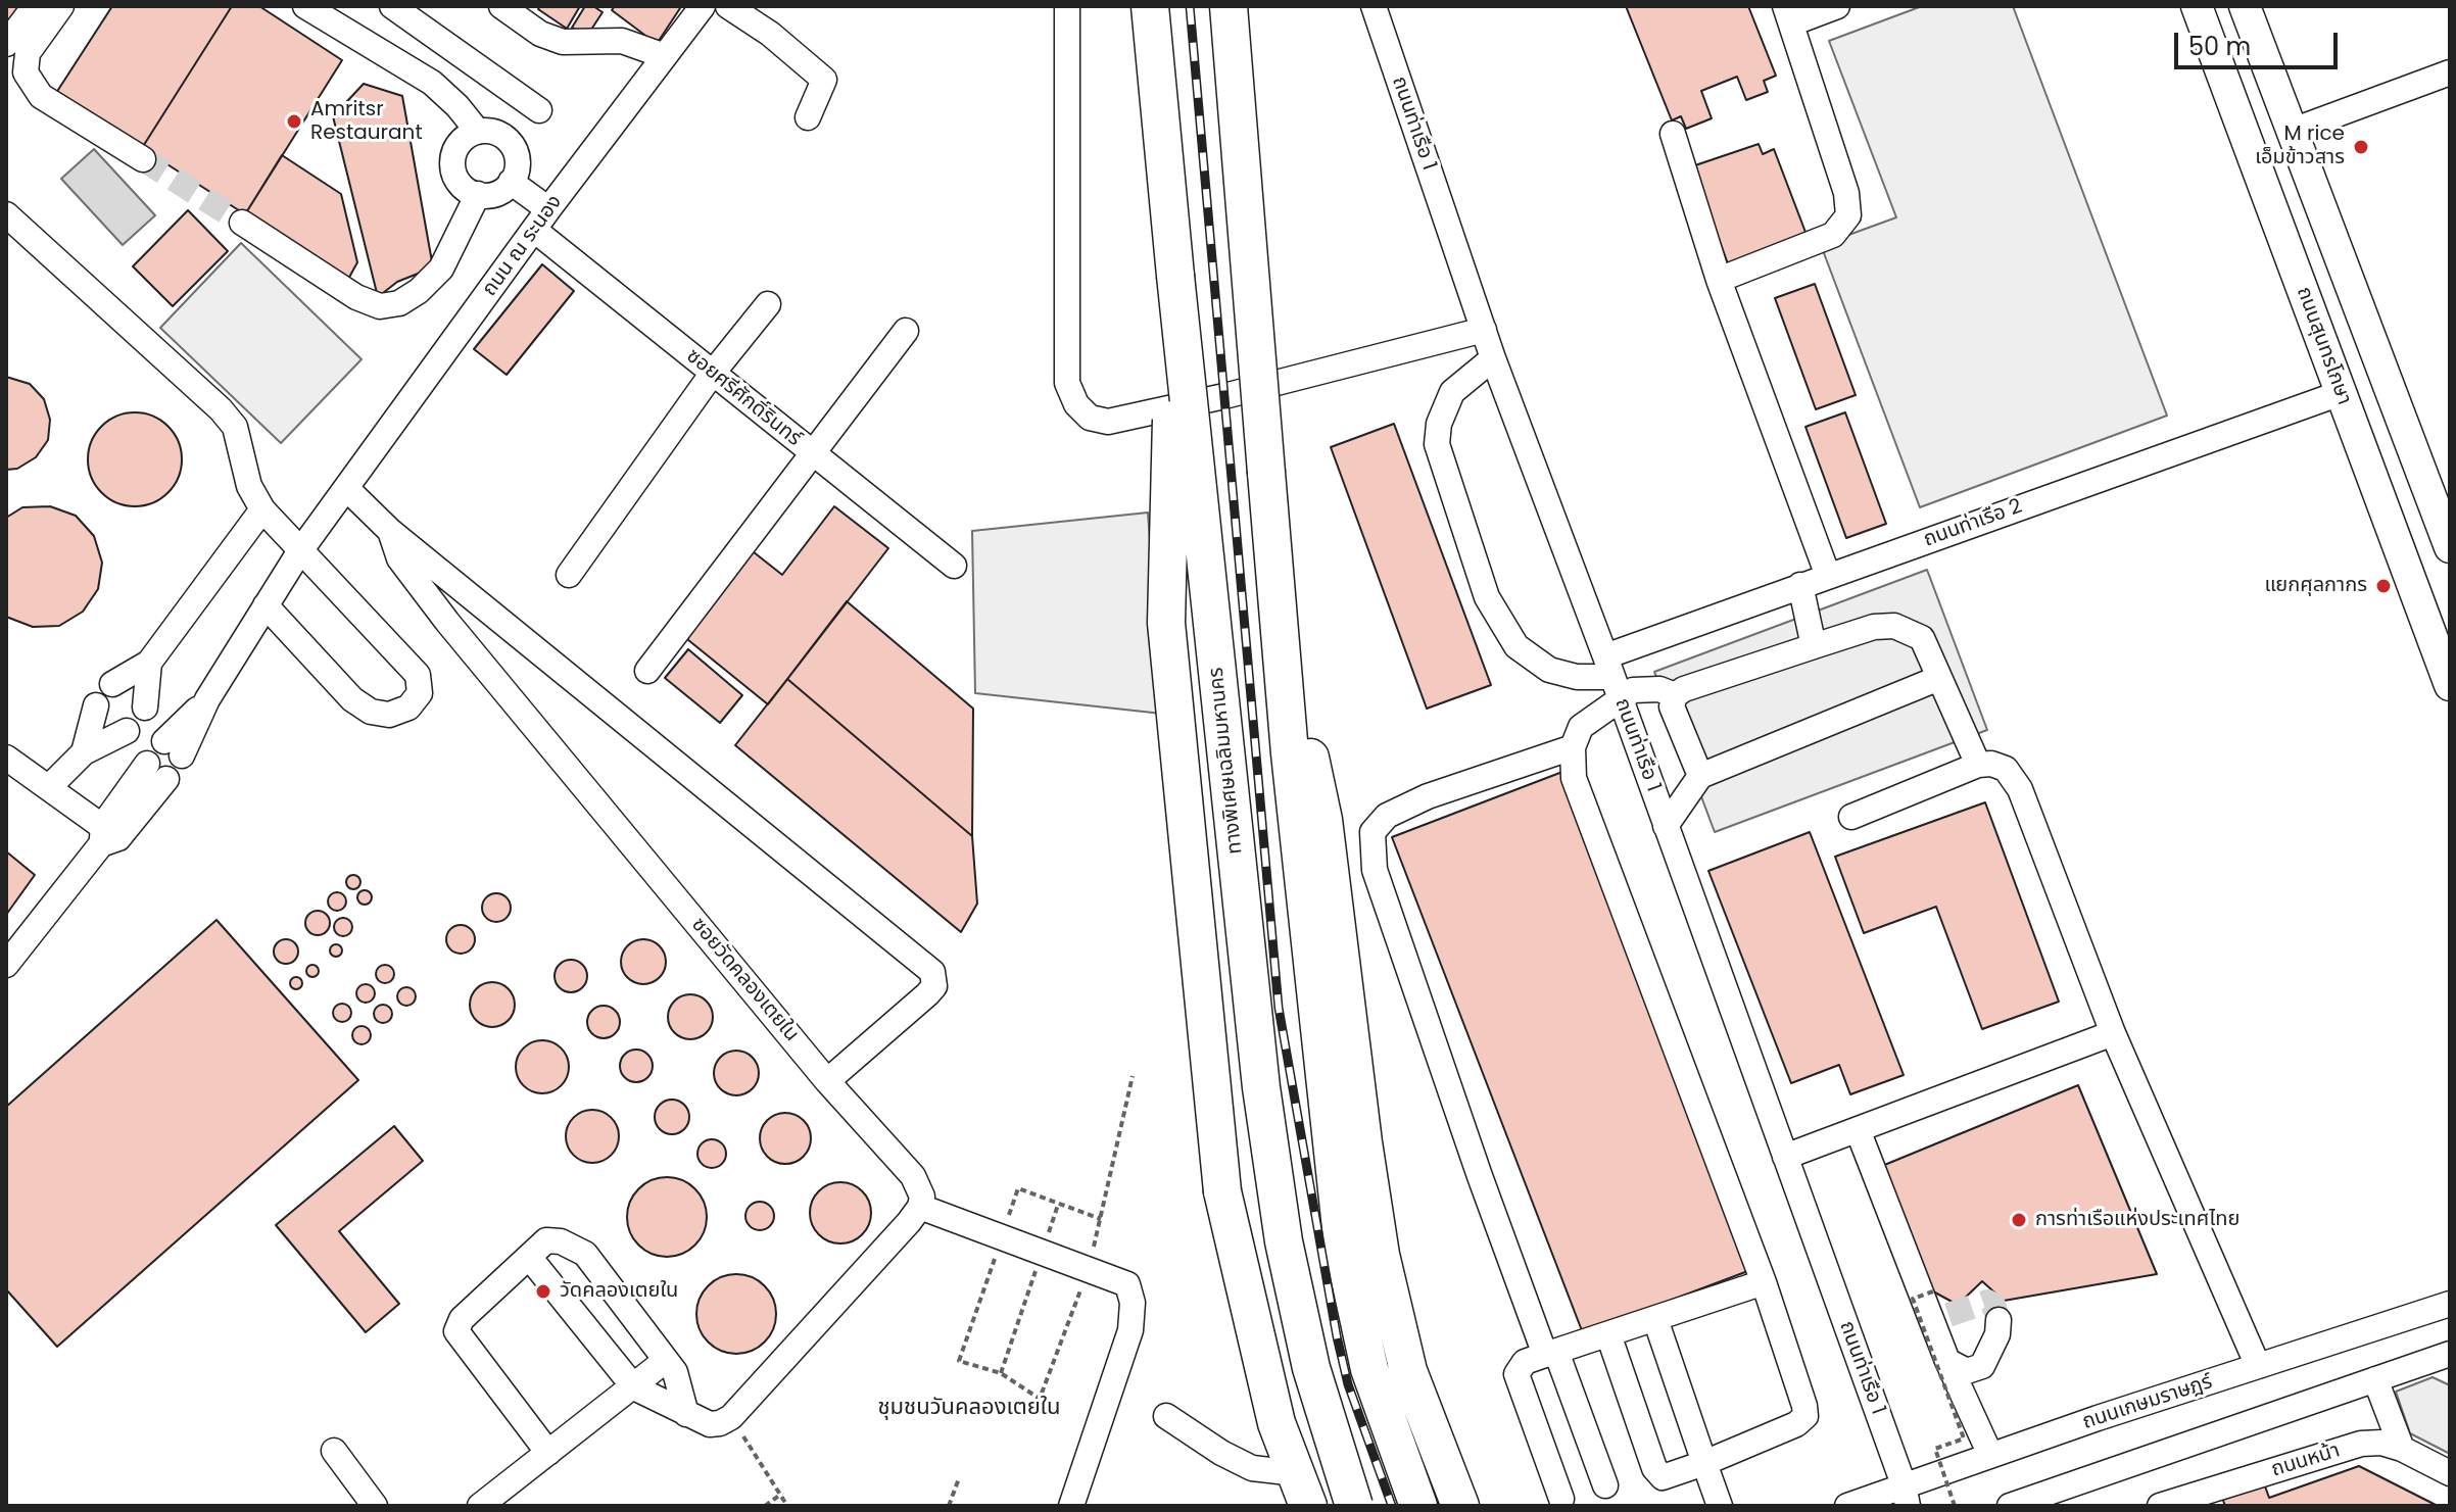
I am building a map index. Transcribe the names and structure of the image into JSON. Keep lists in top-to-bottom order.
{
  "streets": {
    "highway": ["ทางพิเศษเฉลิมมหานคร"],
    "main road": ["ถนนสุนทรโกษา"],
    "street": [
      "ถนนท่าเรือ 1",
      "ถนน ณ ระนอง",
      "ซอยศรีศักดิ์รินทร์",
      "ถนนท่าเรือ 2",
      "ซอยวัดคลองเตยใน",
      "ถนนเกษมราษฎร์",
      "ถนนหน้า"
    ]
  },
  "crossings": [
    ["ถนนท่าเรือ 1", "ถนนท่าเรือ 2"],
    ["ถนนท่าเรือ 1", "ถนนเกษมราษฎร์"],
    ["ถนน ณ ระนอง", "ซอยศรีศักดิ์รินทร์"],
    ["ถนนสุนทรโกษา", "ถนนท่าเรือ 2"]
  ],
  "districts": ["ชุมชนวันคลองเตยใน"],
  "places": [
    "Amritsr Restaurant",
    "M rice เอ็มข้าวสาร",
    "แยกศุลกากร",
    "การท่าเรือแห่งประเทศไทย",
    "วัดคลองเตยใน"
  ],
  "scale_bar": "50 m"
}
